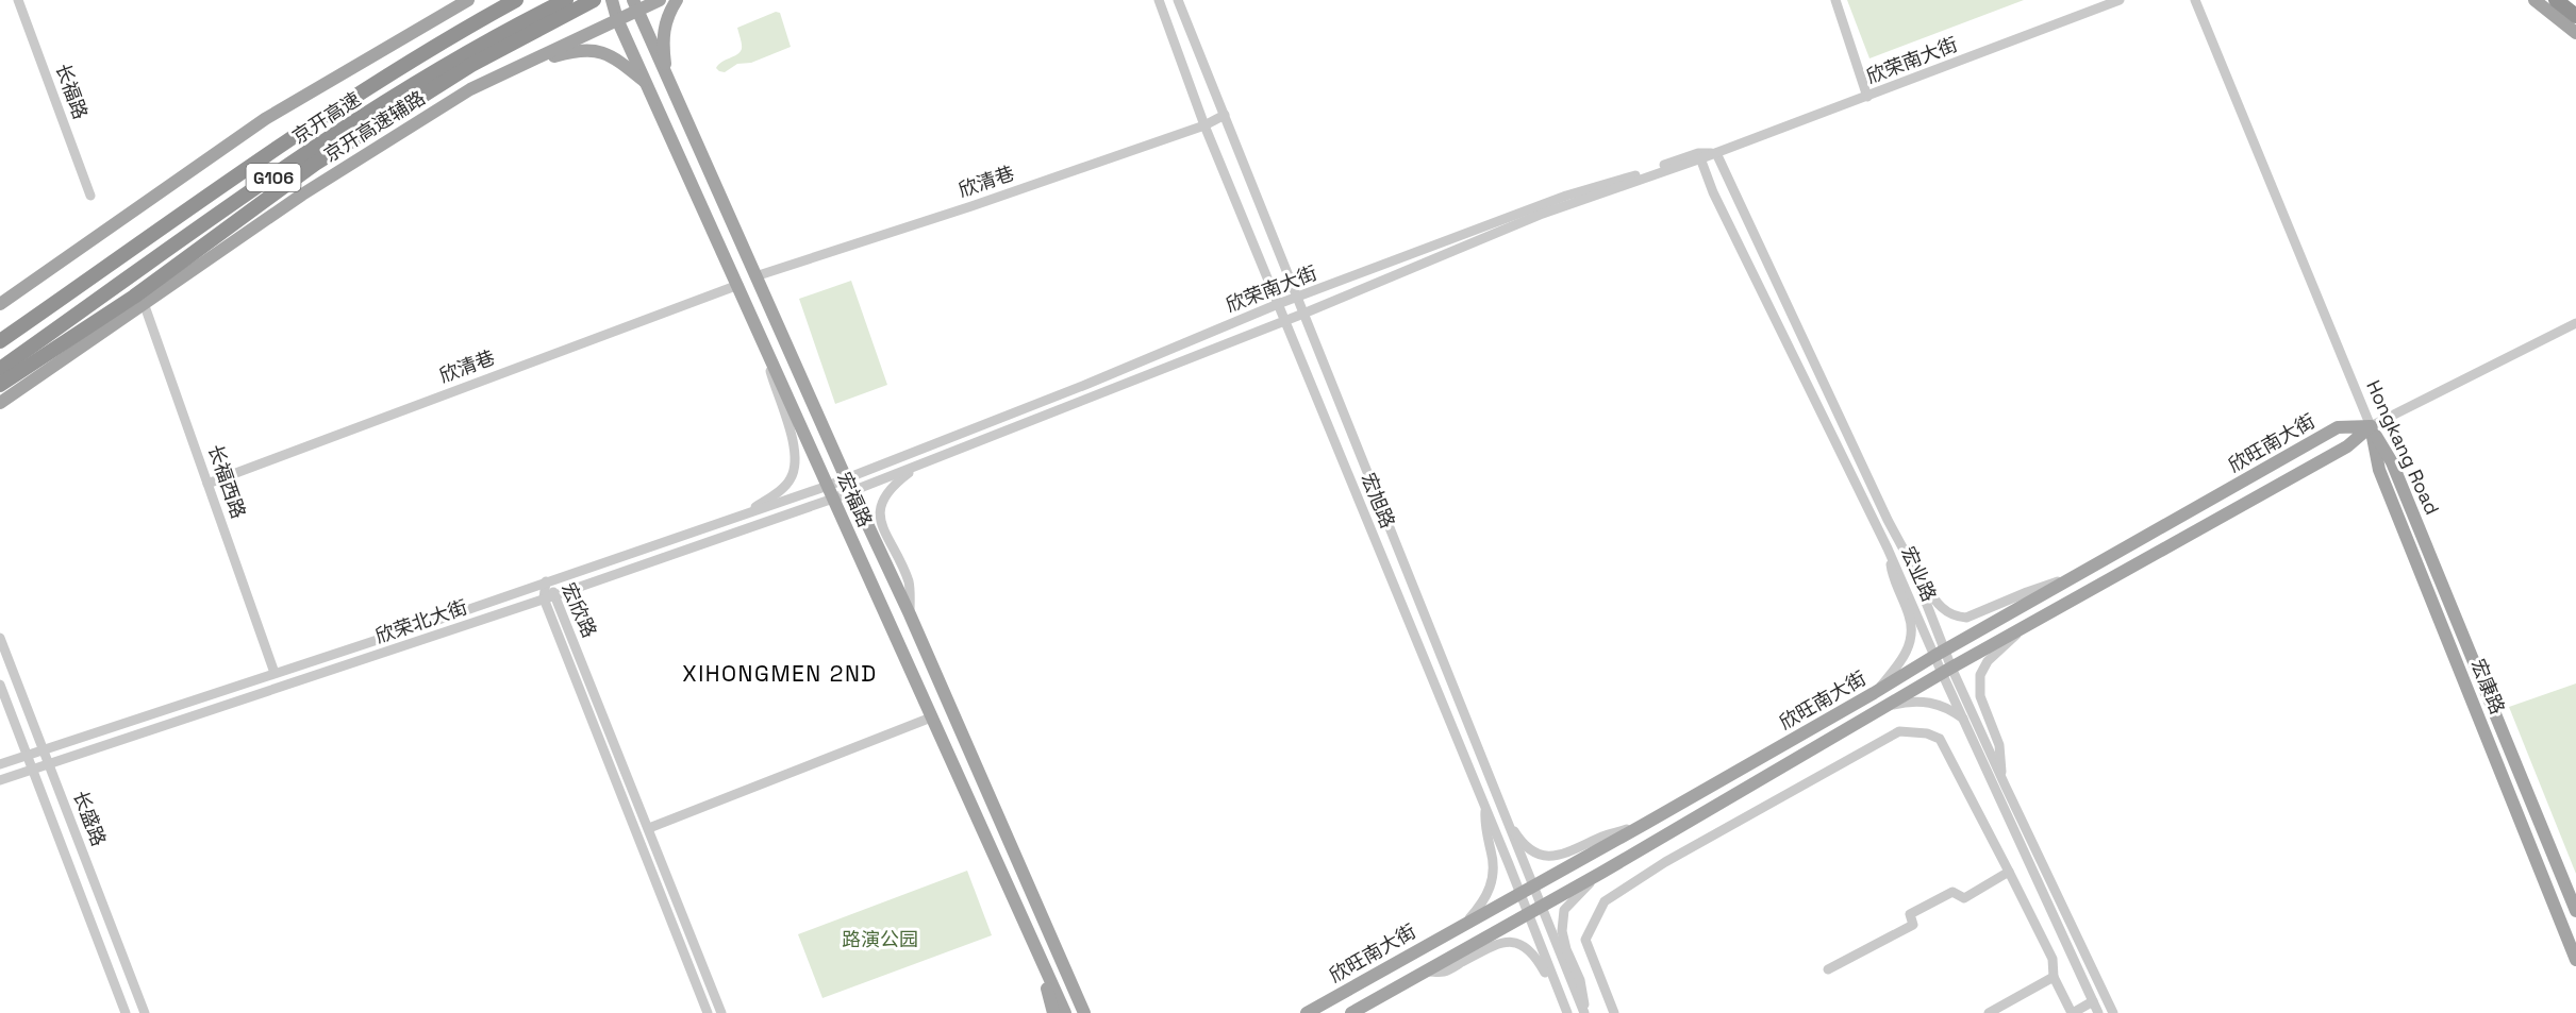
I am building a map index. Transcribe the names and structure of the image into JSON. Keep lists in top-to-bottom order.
{
  "streets": {
    "highway": ["京开高速", "G106"],
    "main road": [
      "京开高速辅路",
      "欣旺南大街",
      "Hongkang Road",
      "宏福路",
      "宏康路"
    ],
    "street": [
      "欣荣南大街",
      "长福路",
      "欣清巷",
      "长福西路",
      "宏旭路",
      "宏业路",
      "宏欣路",
      "欣荣北大街",
      "长盛路"
    ]
  },
  "crossings": [
    ["欣荣南大街", "宏福路"],
    ["欣荣南大街", "宏旭路"],
    ["欣荣南大街", "宏业路"],
    ["欣荣南大街", "欣荣北大街"],
    ["京开高速辅路", "长福西路"],
    ["京开高速辅路", "宏福路"],
    ["欣清巷", "长福西路"],
    ["欣清巷", "宏福路"],
    ["欣清巷", "宏旭路"],
    ["欣旺南大街", "Hongkang Road"],
    ["欣旺南大街", "宏旭路"],
    ["欣旺南大街", "宏业路"],
    ["欣旺南大街", "宏康路"],
    ["Hongkang Road", "宏康路"],
    ["长福西路", "欣荣北大街"],
    ["宏福路", "欣荣北大街"],
    ["宏欣路", "欣荣北大街"],
    ["欣荣北大街", "长盛路"]
  ],
  "districts": ["XIHONGMEN 2ND"],
  "parks": ["路演公园"]
}
